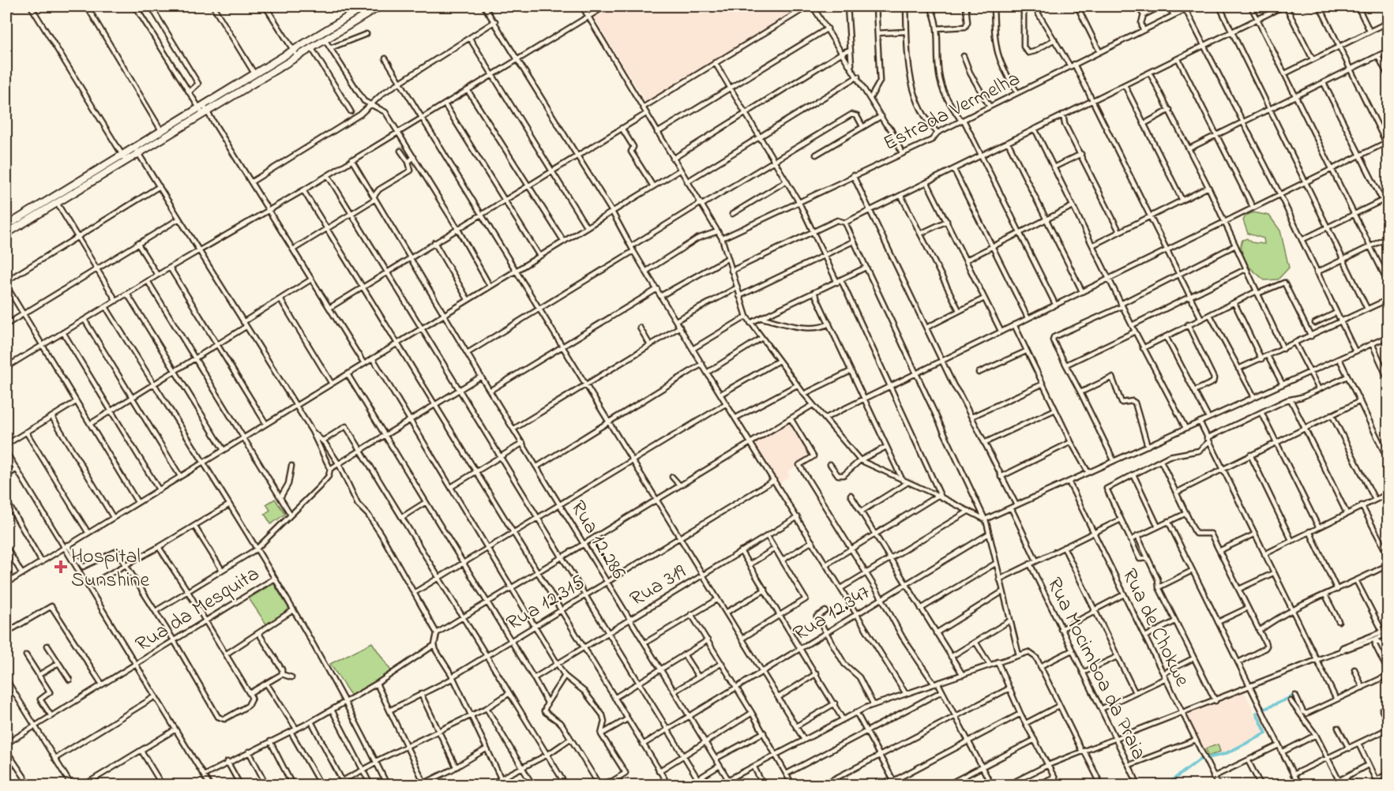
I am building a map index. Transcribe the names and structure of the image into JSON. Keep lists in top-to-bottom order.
{
  "streets": {
    "street": [
      "Estrada Vermelha",
      "Rua 12.286",
      "Rua 319",
      "Rua 12.315",
      "Rua da Mesquita",
      "Rua 12.347",
      "Rua de Chokwe",
      "Rua Mocimboa da Praia"
    ]
  },
  "crossings": [
    ["Rua 12.286", "Rua 319"],
    ["Rua 12.286", "Rua 12.315"],
    ["Rua 12.286", "Rua 12.347"]
  ],
  "places": {
    "health": ["Hospital Sunshine"]
  }
}
